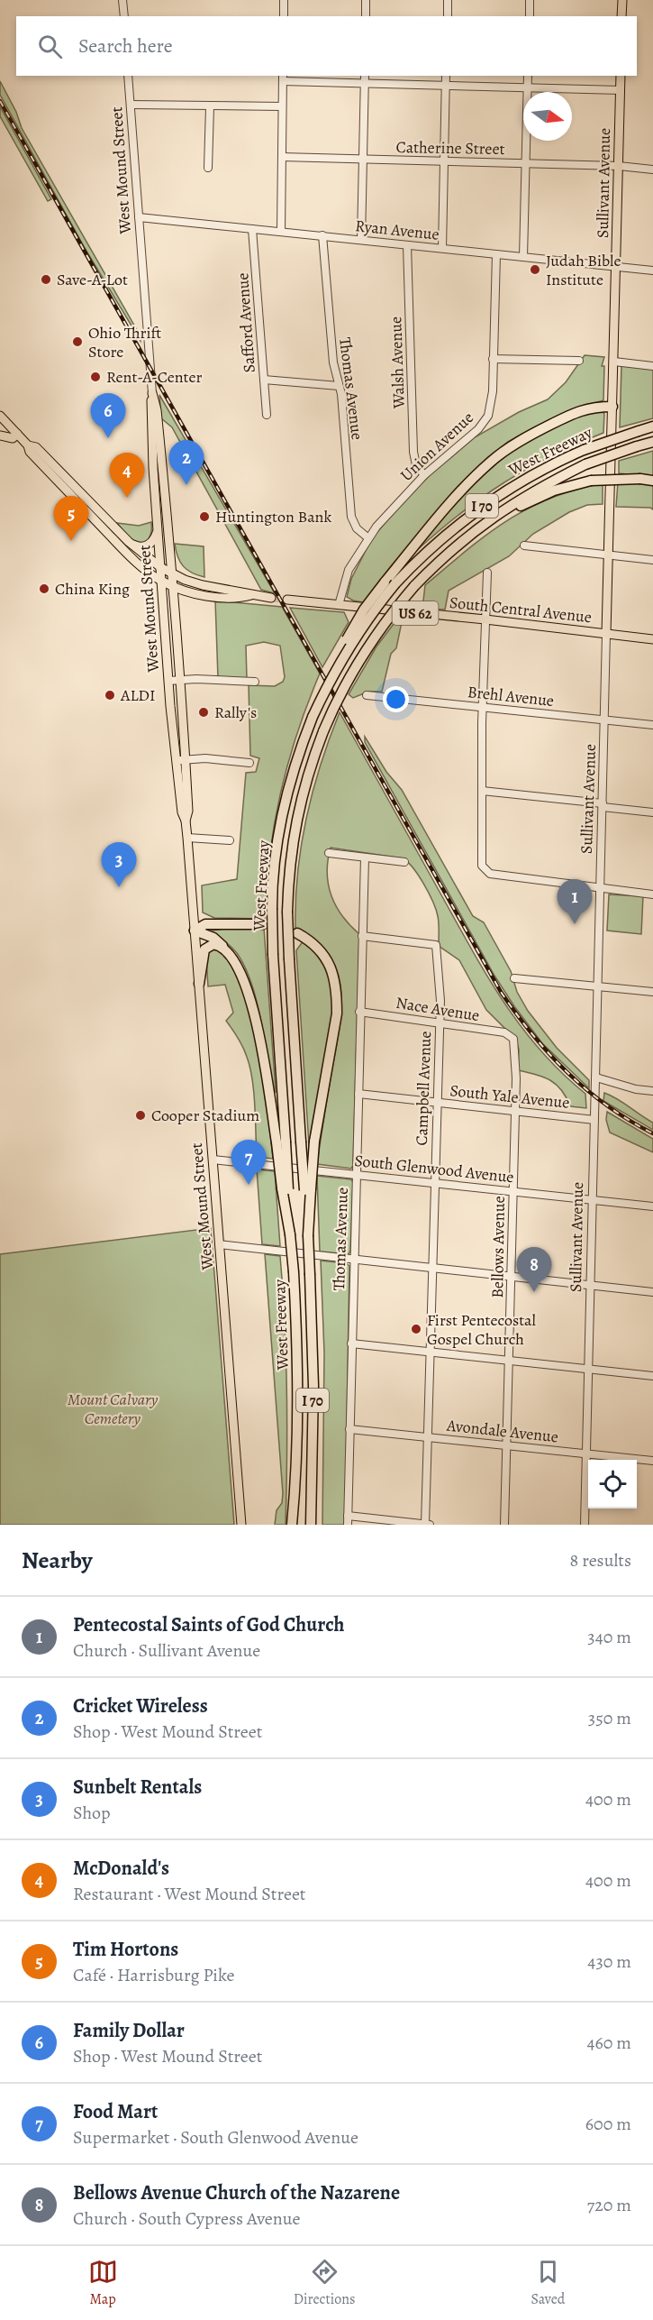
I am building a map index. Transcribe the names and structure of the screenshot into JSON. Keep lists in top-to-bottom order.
{
  "streets": {
    "highway": ["West Freeway", "I 70"],
    "main road": [
      "West Mound Street",
      "Sullivant Avenue",
      "South Central Avenue",
      "US 62"
    ],
    "street": [
      "Catherine Street",
      "Ryan Avenue",
      "Safford Avenue",
      "Walsh Avenue",
      "Thomas Avenue",
      "Union Avenue",
      "Brehl Avenue",
      "Nace Avenue",
      "Campbell Avenue",
      "South Yale Avenue",
      "South Glenwood Avenue",
      "Bellows Avenue",
      "Avondale Avenue"
    ]
  },
  "crossings": [
    ["Catherine Street", "Sullivant Avenue"],
    ["West Mound Street", "Ryan Avenue"],
    ["West Mound Street", "South Glenwood Avenue"],
    ["Sullivant Avenue", "Ryan Avenue"],
    ["Sullivant Avenue", "South Central Avenue"],
    ["Sullivant Avenue", "Brehl Avenue"],
    ["Sullivant Avenue", "South Yale Avenue"],
    ["Sullivant Avenue", "South Glenwood Avenue"],
    ["Sullivant Avenue", "Avondale Avenue"],
    ["Ryan Avenue", "Safford Avenue"],
    ["Ryan Avenue", "Walsh Avenue"],
    ["Ryan Avenue", "Thomas Avenue"],
    ["Ryan Avenue", "Union Avenue"],
    ["Walsh Avenue", "Union Avenue"],
    ["Thomas Avenue", "Union Avenue"],
    ["Thomas Avenue", "Nace Avenue"],
    ["Thomas Avenue", "Campbell Avenue"],
    ["Thomas Avenue", "South Yale Avenue"],
    ["Thomas Avenue", "South Glenwood Avenue"],
    ["Thomas Avenue", "Avondale Avenue"],
    ["Union Avenue", "South Central Avenue"],
    ["Nace Avenue", "Campbell Avenue"],
    ["Nace Avenue", "Bellows Avenue"],
    ["Campbell Avenue", "South Yale Avenue"],
    ["Campbell Avenue", "South Glenwood Avenue"],
    ["Campbell Avenue", "Avondale Avenue"],
    ["South Yale Avenue", "Bellows Avenue"],
    ["South Glenwood Avenue", "Bellows Avenue"],
    ["Bellows Avenue", "Avondale Avenue"]
  ],
  "parks": ["Mount Calvary Cemetery"],
  "places": [
    "Judah Bible Institute",
    "Save-A-Lot",
    "Ohio Thrift Store",
    "Rent-A-Center",
    "Huntington Bank",
    "China King",
    "ALDI",
    "Rally's",
    "Cooper Stadium",
    "First Pentecostal Gospel Church"
  ],
  "north": "right",
  "page": {
    "search": "Search here",
    "pins": [
      "6",
      "2",
      "4",
      "5",
      "3",
      "1",
      "7",
      "8"
    ],
    "heading": ["Nearby", "8 results"],
    "list": [
      {
        "mark": "1",
        "name": "Pentecostal Saints of God Church",
        "note": "Church · Sullivant Avenue",
        "value": "340 m"
      },
      {
        "mark": "2",
        "name": "Cricket Wireless",
        "note": "Shop · West Mound Street",
        "value": "350 m"
      },
      {
        "mark": "3",
        "name": "Sunbelt Rentals",
        "note": "Shop",
        "value": "400 m"
      },
      {
        "mark": "4",
        "name": "McDonald's",
        "note": "Restaurant · West Mound Street",
        "value": "400 m"
      },
      {
        "mark": "5",
        "name": "Tim Hortons",
        "note": "Café · Harrisburg Pike",
        "value": "430 m"
      },
      {
        "mark": "6",
        "name": "Family Dollar",
        "note": "Shop · West Mound Street",
        "value": "460 m"
      },
      {
        "mark": "7",
        "name": "Food Mart",
        "note": "Supermarket · South Glenwood Avenue",
        "value": "600 m"
      },
      {
        "mark": "8",
        "name": "Bellows Avenue Church of the Nazarene",
        "note": "Church · South Cypress Avenue",
        "value": "720 m"
      }
    ],
    "nav": ["Map", "Directions", "Saved"]
  }
}
